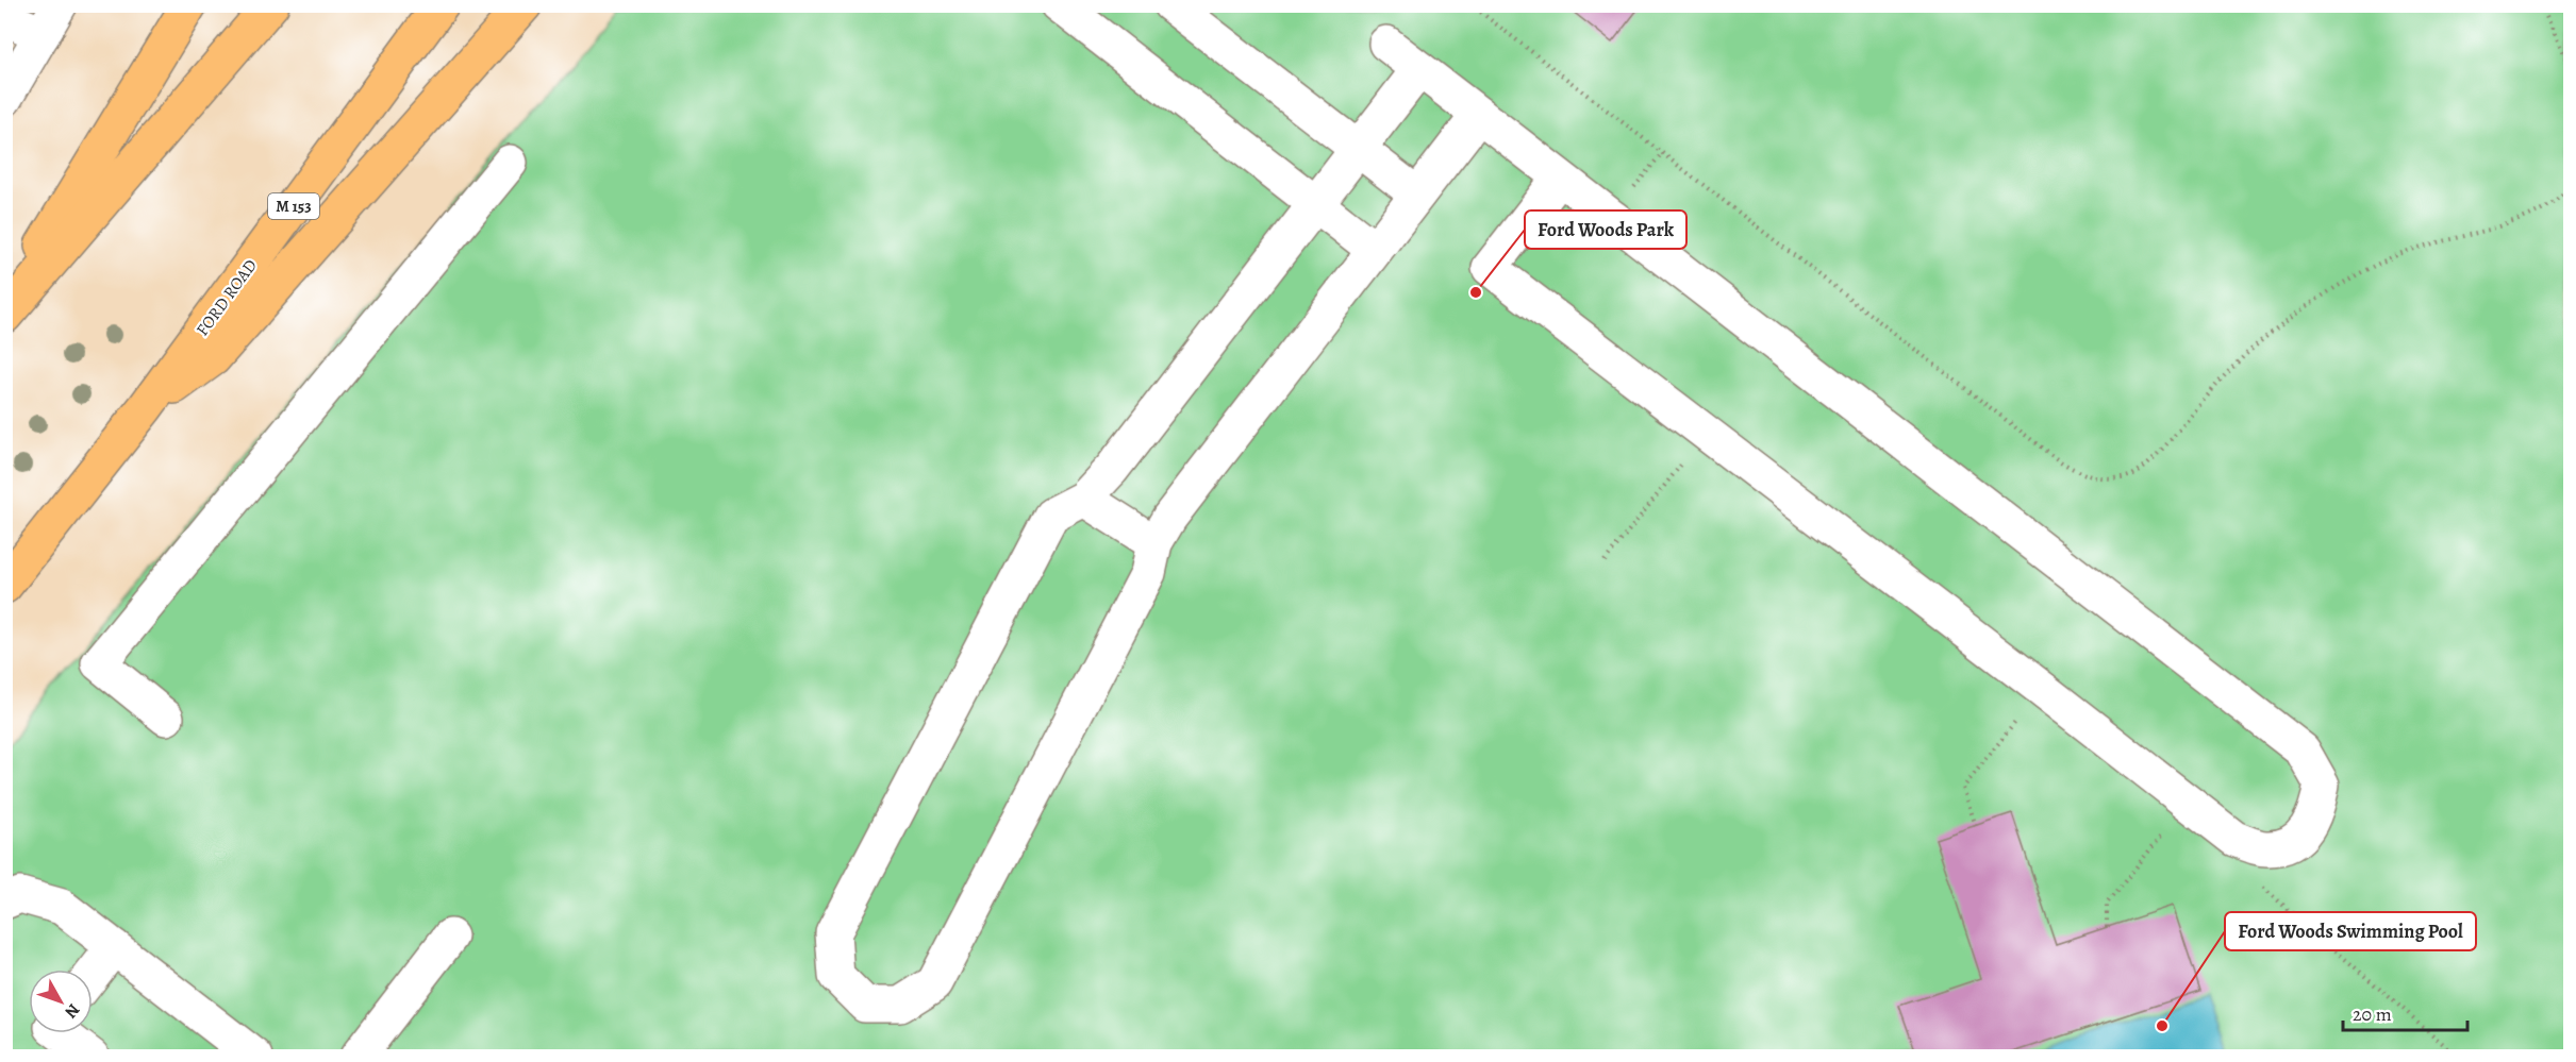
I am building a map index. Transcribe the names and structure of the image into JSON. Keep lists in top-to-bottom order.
{
  "streets": {
    "main road": ["M 153", "FORD ROAD"]
  },
  "places": ["Ford Woods Park", "Ford Woods Swimming Pool"],
  "scale_bar": "20 m",
  "north": "bottom right"
}
